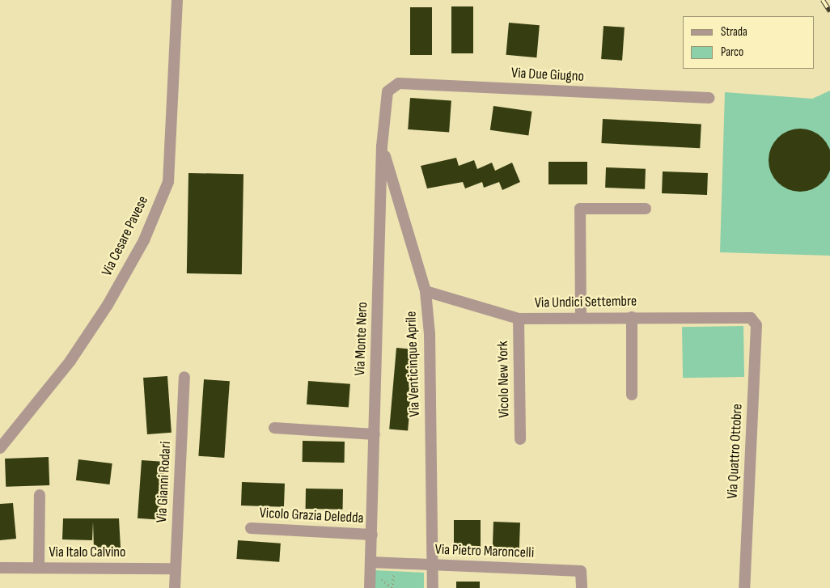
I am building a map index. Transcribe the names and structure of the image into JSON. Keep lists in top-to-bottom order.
{
  "streets": {
    "street": [
      "Via Due Giugno",
      "Via Cesare Pavese",
      "Via Undici Settembre",
      "Via Monte Nero",
      "Via Venticinque Aprile",
      "Vicolo New York",
      "Via Quattro Ottobre",
      "Via Gianni Rodari",
      "Vicolo Grazia Deledda",
      "Via Pietro Maroncelli",
      "Via Italo Calvino"
    ]
  },
  "crossings": [
    ["Via Due Giugno", "Via Monte Nero"],
    ["Via Undici Settembre", "Via Venticinque Aprile"],
    ["Via Undici Settembre", "Vicolo New York"],
    ["Via Undici Settembre", "Via Quattro Ottobre"],
    ["Via Monte Nero", "Via Venticinque Aprile"],
    ["Via Monte Nero", "Vicolo Grazia Deledda"],
    ["Via Monte Nero", "Via Pietro Maroncelli"],
    ["Via Venticinque Aprile", "Via Pietro Maroncelli"],
    ["Via Gianni Rodari", "Via Italo Calvino"]
  ],
  "legend": ["Strada", "Parco"]
}
